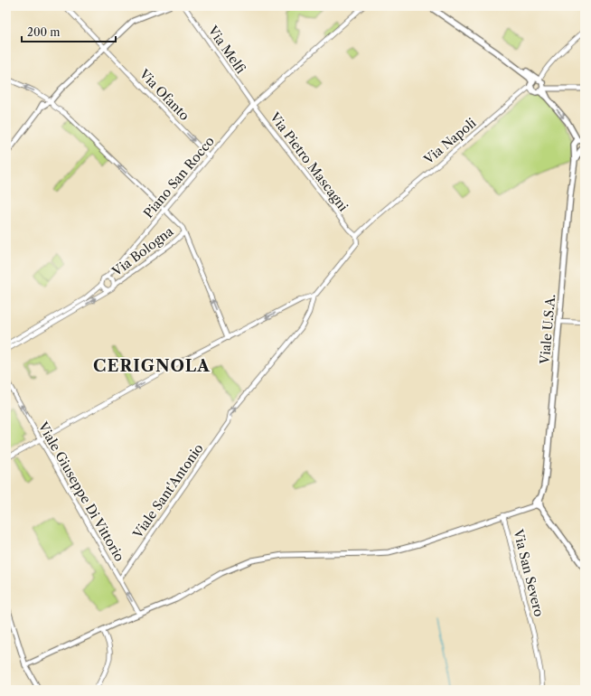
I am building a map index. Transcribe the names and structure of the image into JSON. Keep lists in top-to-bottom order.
{
  "streets": {
    "main road": ["Viale U.S.A."],
    "street": [
      "Via Melfi",
      "Via Ofanto",
      "Via Napoli",
      "Via Pietro Mascagni",
      "Piano San Rocco",
      "Via Bologna",
      "Viale Sant'Antonio",
      "Viale Giuseppe Di Vittorio",
      "Via San Severo"
    ]
  },
  "crossings": [
    ["Via Melfi", "Via Pietro Mascagni"],
    ["Via Melfi", "Piano San Rocco"],
    ["Via Ofanto", "Piano San Rocco"],
    ["Via Napoli", "Via Pietro Mascagni"],
    ["Via Pietro Mascagni", "Piano San Rocco"],
    ["Piano San Rocco", "Via Bologna"],
    ["Viale Sant'Antonio", "Viale Giuseppe Di Vittorio"]
  ],
  "one_way": ["Via Ofanto", "Viale Sant'Antonio", "Viale Giuseppe Di Vittorio"],
  "districts": ["CERIGNOLA"],
  "scale_bar": "200 m"
}
